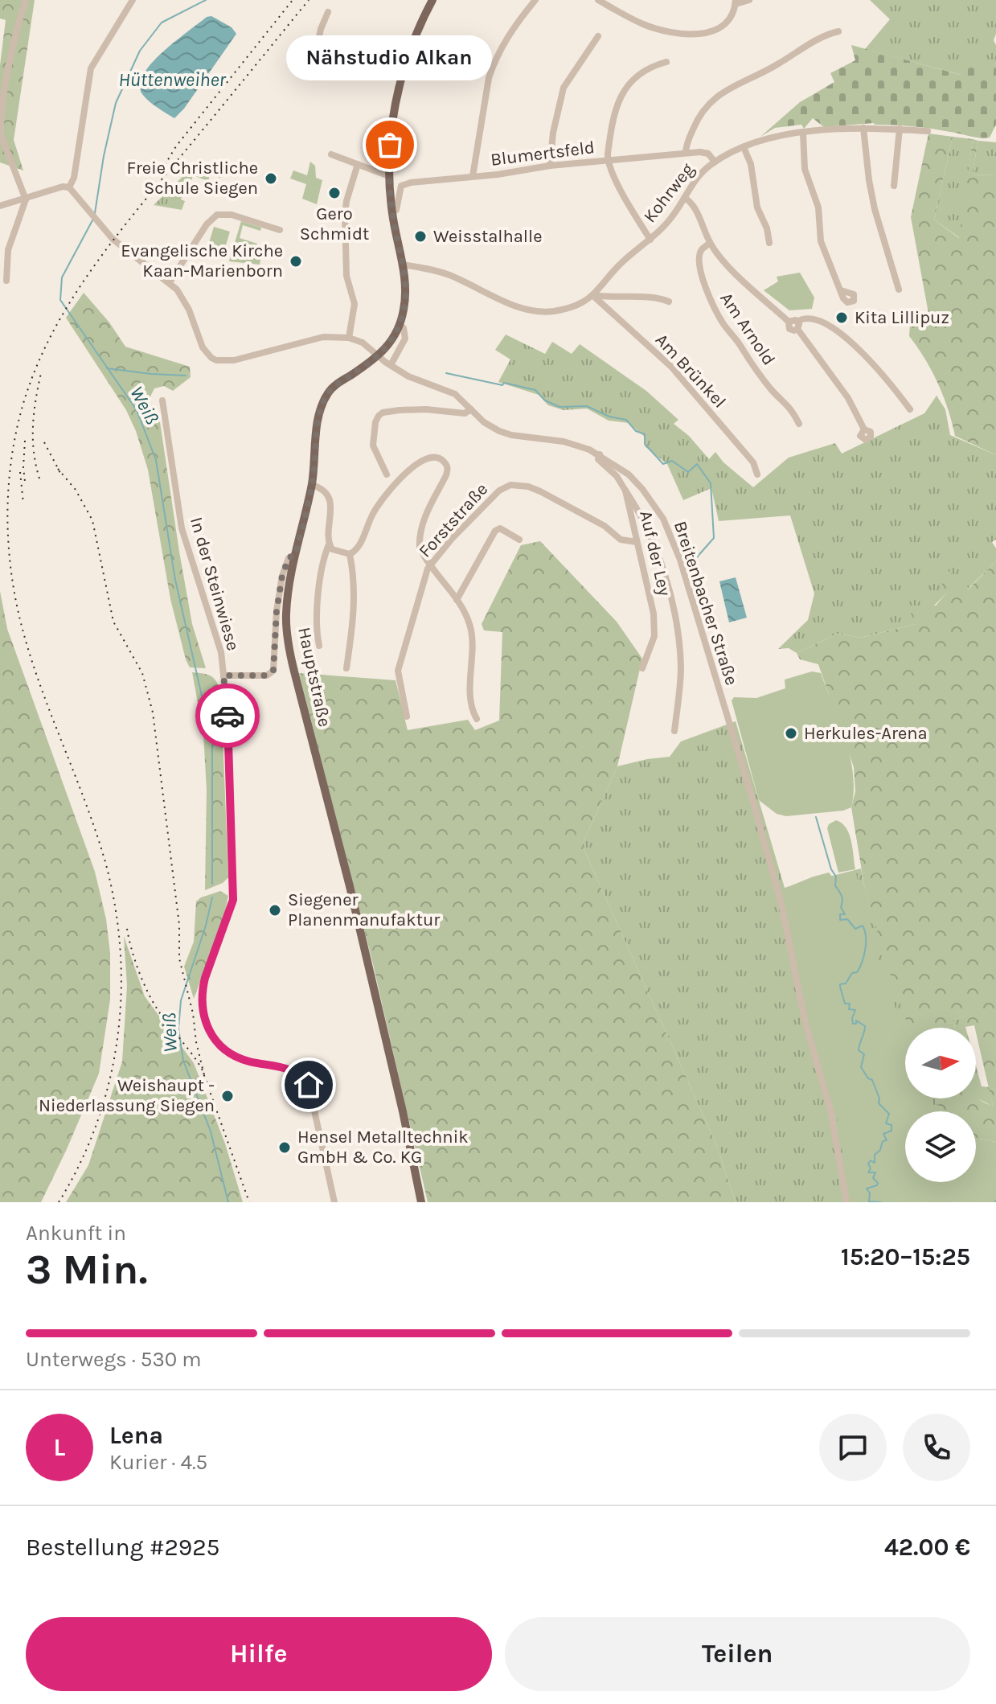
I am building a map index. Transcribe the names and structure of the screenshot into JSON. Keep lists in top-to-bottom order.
{
  "streets": {
    "main road": ["Hauptstraße"],
    "street": [
      "Blumertsfeld",
      "Kohrweg",
      "Am Arnold",
      "Am Brünkel",
      "Forststraße",
      "Auf der Ley",
      "In der Steinwiese",
      "Breitenbacher Straße"
    ]
  },
  "crossings": [
    ["Blumertsfeld", "Kohrweg"],
    ["Blumertsfeld", "Hauptstraße"],
    ["Kohrweg", "Am Brünkel"],
    ["Kohrweg", "Hauptstraße"],
    ["Forststraße", "Auf der Ley"],
    ["Auf der Ley", "Breitenbacher Straße"],
    ["Breitenbacher Straße", "Hauptstraße"]
  ],
  "water": ["Hüttenweiher", "Weiß"],
  "places": [
    "Nähstudio Alkan",
    "Freie Christliche Schule Siegen",
    "Gero Schmidt",
    "Weisstalhalle",
    "Evangelische Kirche Kaan-Marienborn",
    "Kita Lillipuz",
    "Herkules-Arena",
    "Siegener Planenmanufaktur",
    "Weishaupt - Niederlassung Siegen",
    "Hensel Metalltechnik GmbH & Co. KG"
  ],
  "north": "right",
  "page": {
    "bubble": "Nähstudio Alkan",
    "heading": ["3 Min.", "Ankunft in", "15:20–15:25"],
    "panel": [
      "Lena",
      "Kurier · 4.5",
      "Bestellung #2925",
      "42.00 €"
    ],
    "bar": "Unterwegs · 530 m",
    "round": "L",
    "buttons": ["Hilfe", "Teilen"]
  }
}
